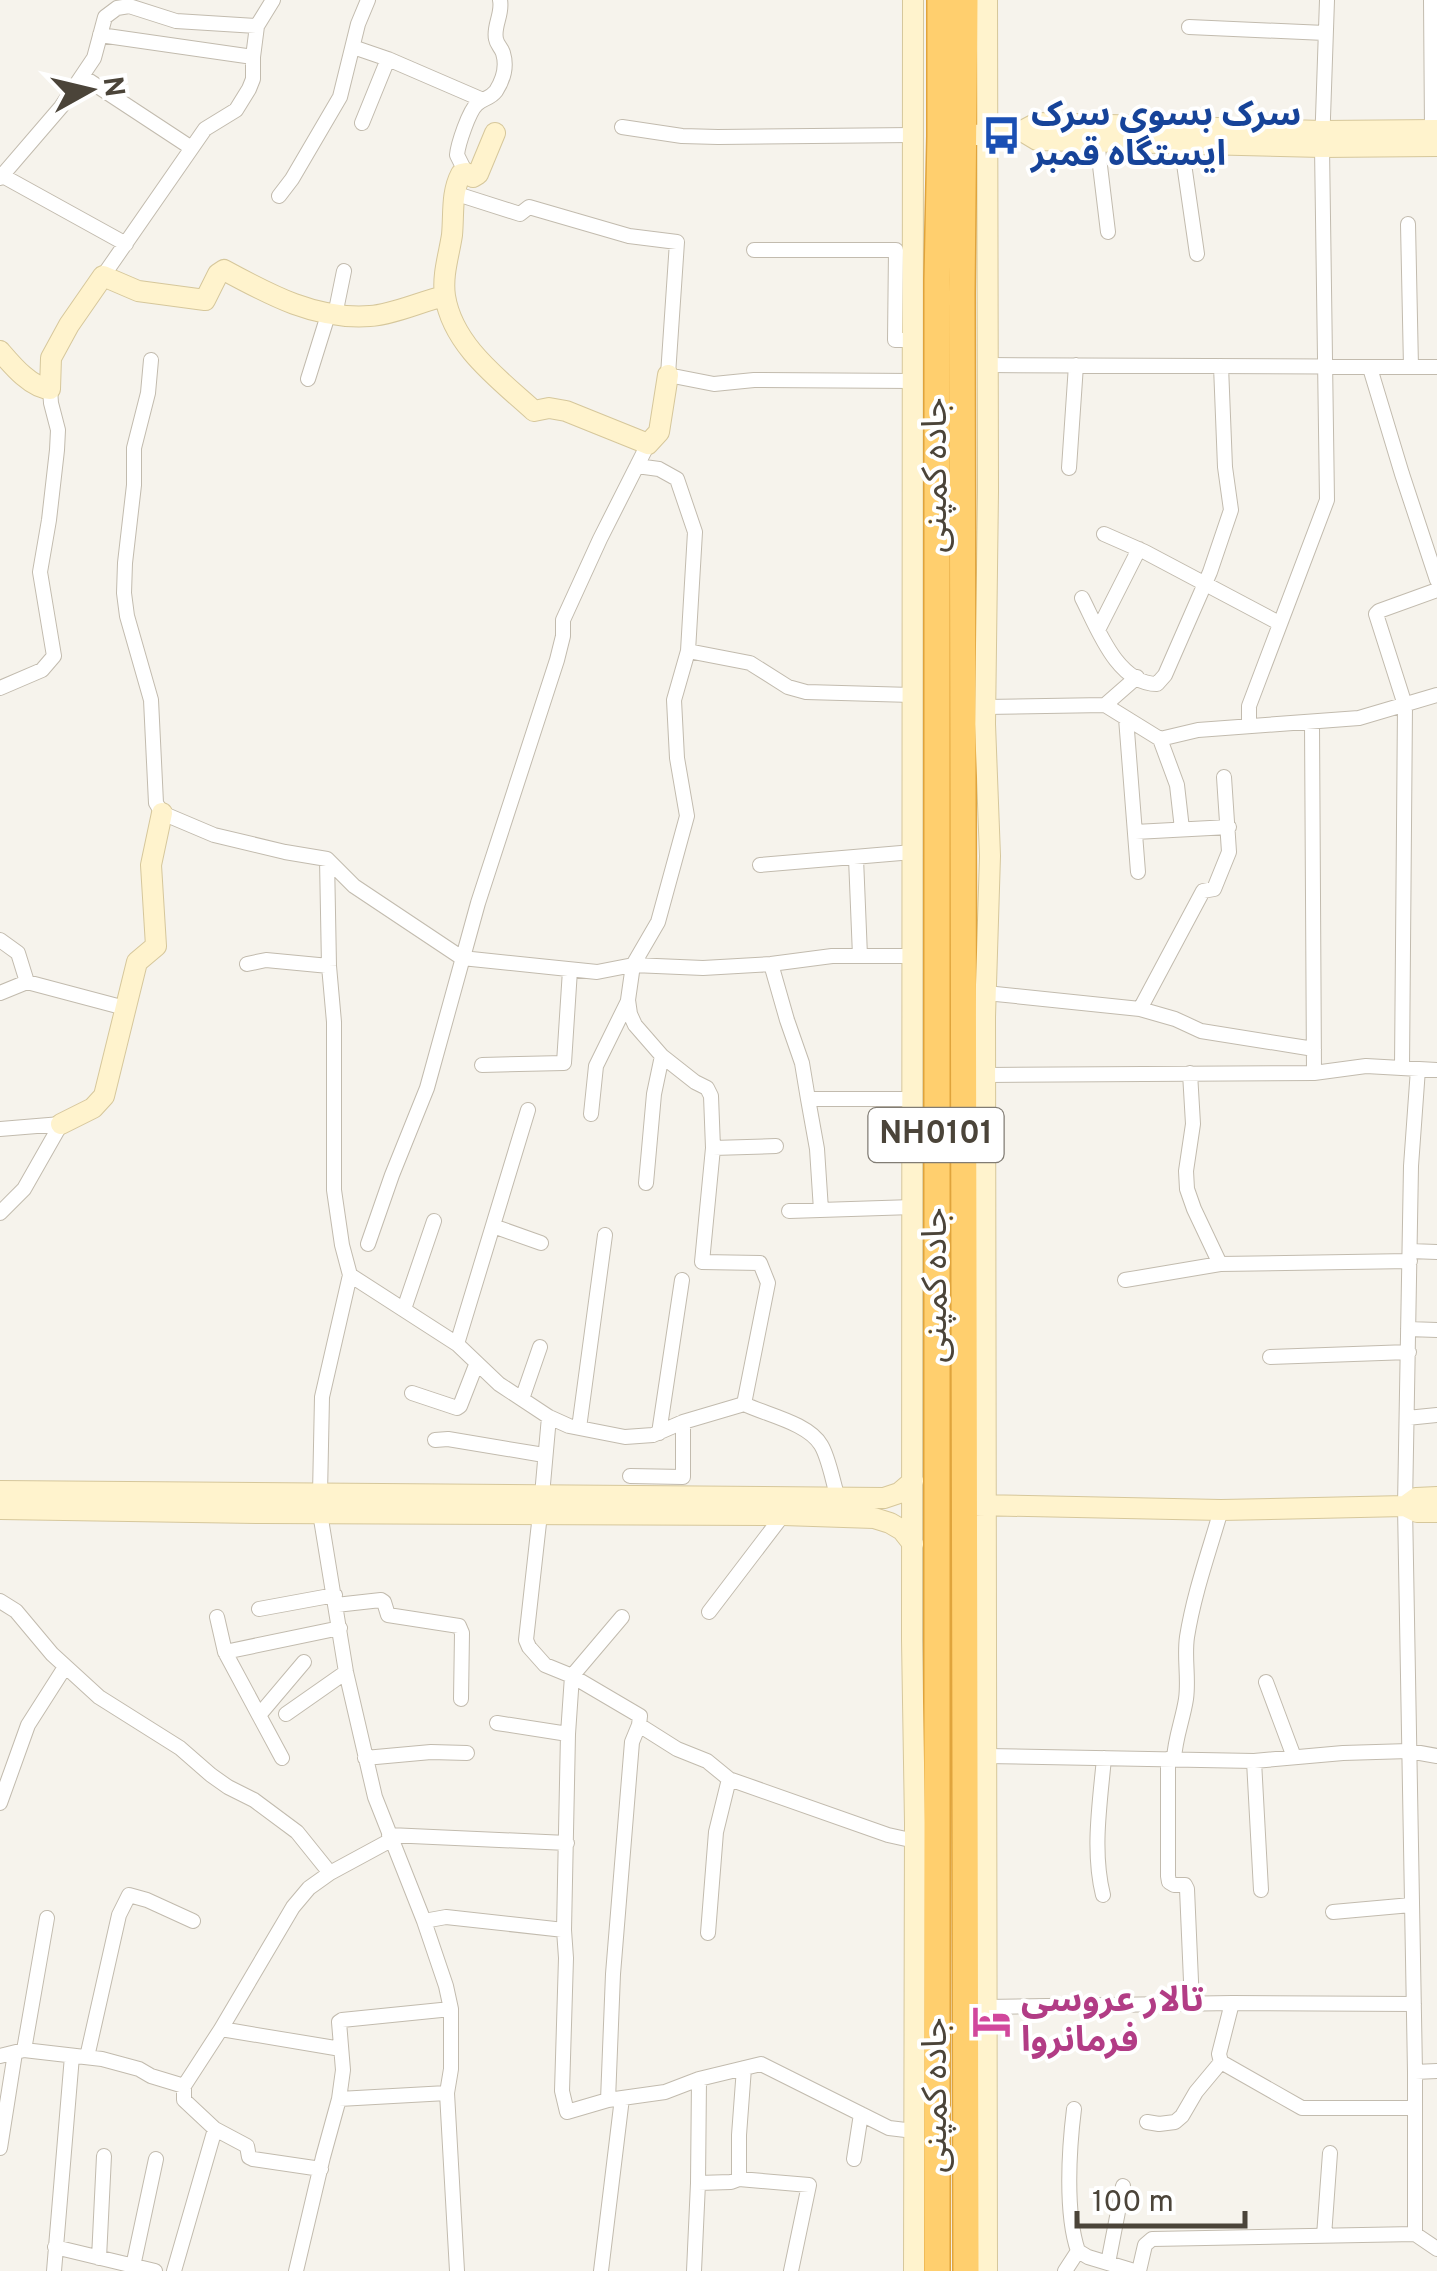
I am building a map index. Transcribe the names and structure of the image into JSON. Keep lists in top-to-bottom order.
{
  "streets": {
    "highway": ["جاده کمپنی", "NH0101"]
  },
  "places": {
    "bus stop": ["سرک بسوی سرک ایستگاه قمبر"],
    "hotel": ["تالار عروسی فرمانروا"]
  },
  "scale_bar": "100 m",
  "north": "right"
}
